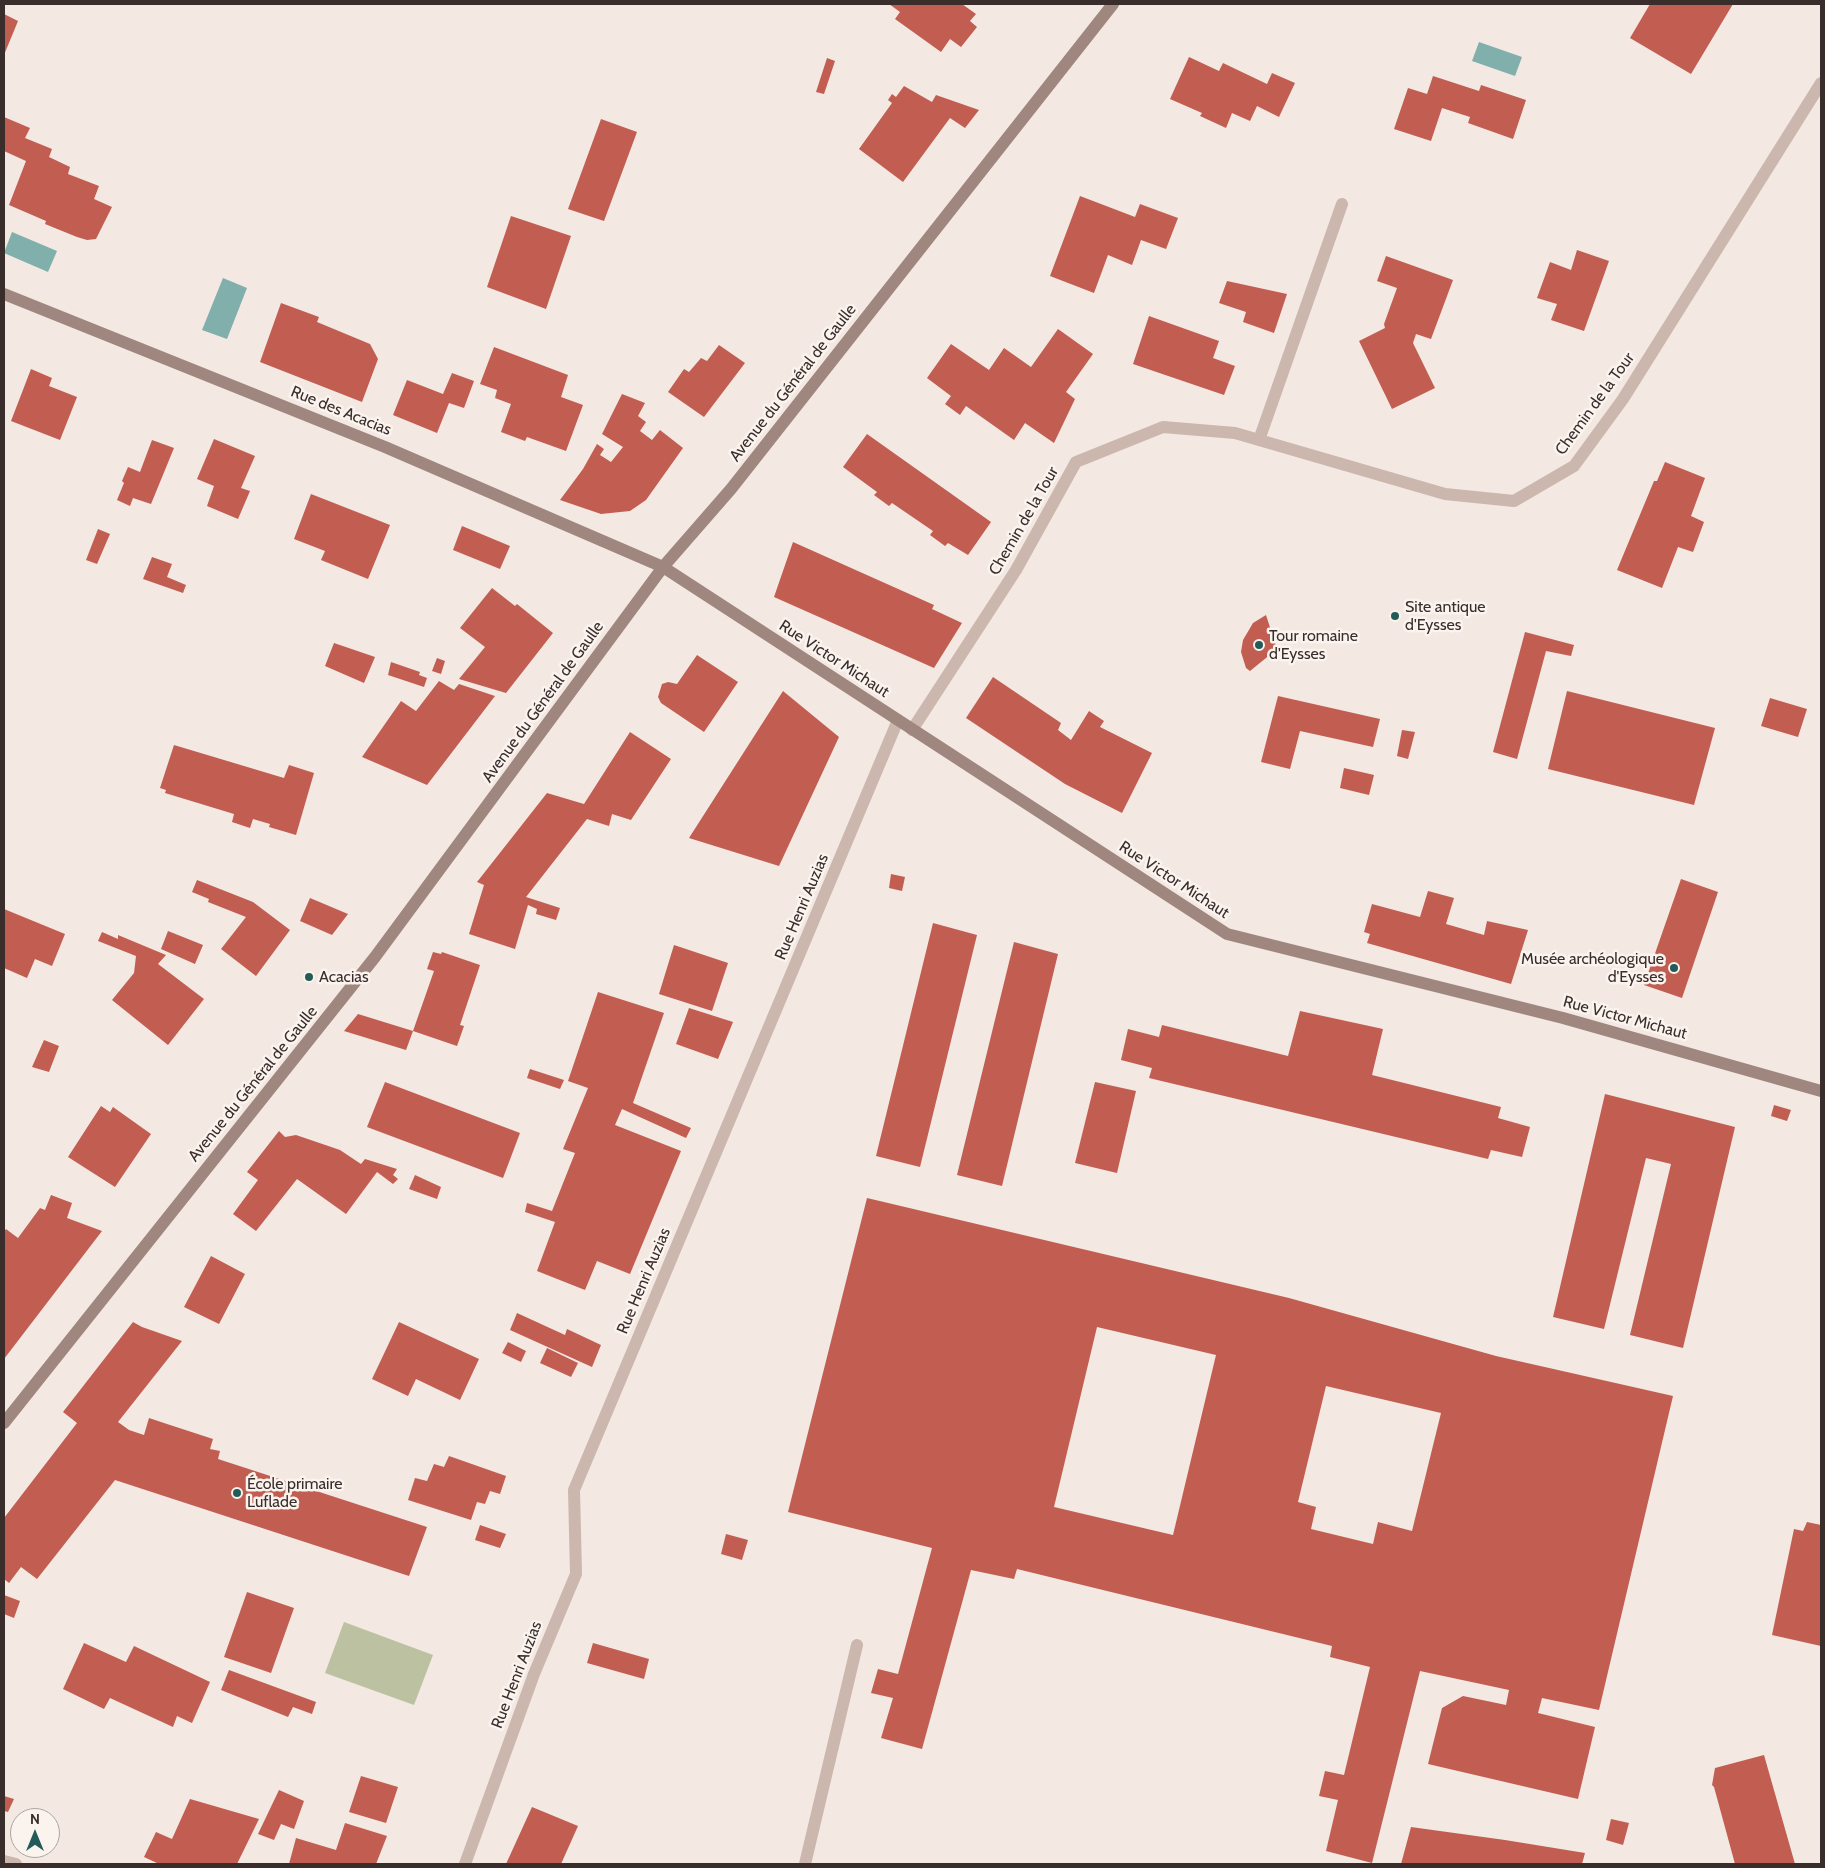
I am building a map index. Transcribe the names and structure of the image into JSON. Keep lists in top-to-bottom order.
{
  "streets": {
    "street": [
      "Avenue du Général de Gaulle",
      "Chemin de la Tour",
      "Rue des Acacias",
      "Rue Victor Michaut",
      "Rue Henri Auzias"
    ]
  },
  "crossings": [
    ["Avenue du Général de Gaulle", "Rue des Acacias"],
    ["Avenue du Général de Gaulle", "Rue Victor Michaut"],
    ["Chemin de la Tour", "Rue Victor Michaut"],
    ["Rue des Acacias", "Rue Victor Michaut"],
    ["Rue Victor Michaut", "Rue Henri Auzias"]
  ],
  "places": [
    "Site antique d'Eysses",
    "Tour romaine d'Eysses",
    "Musée archéologique d'Eysses",
    "Acacias",
    "École primaire Luflade"
  ],
  "north": "top"
}
